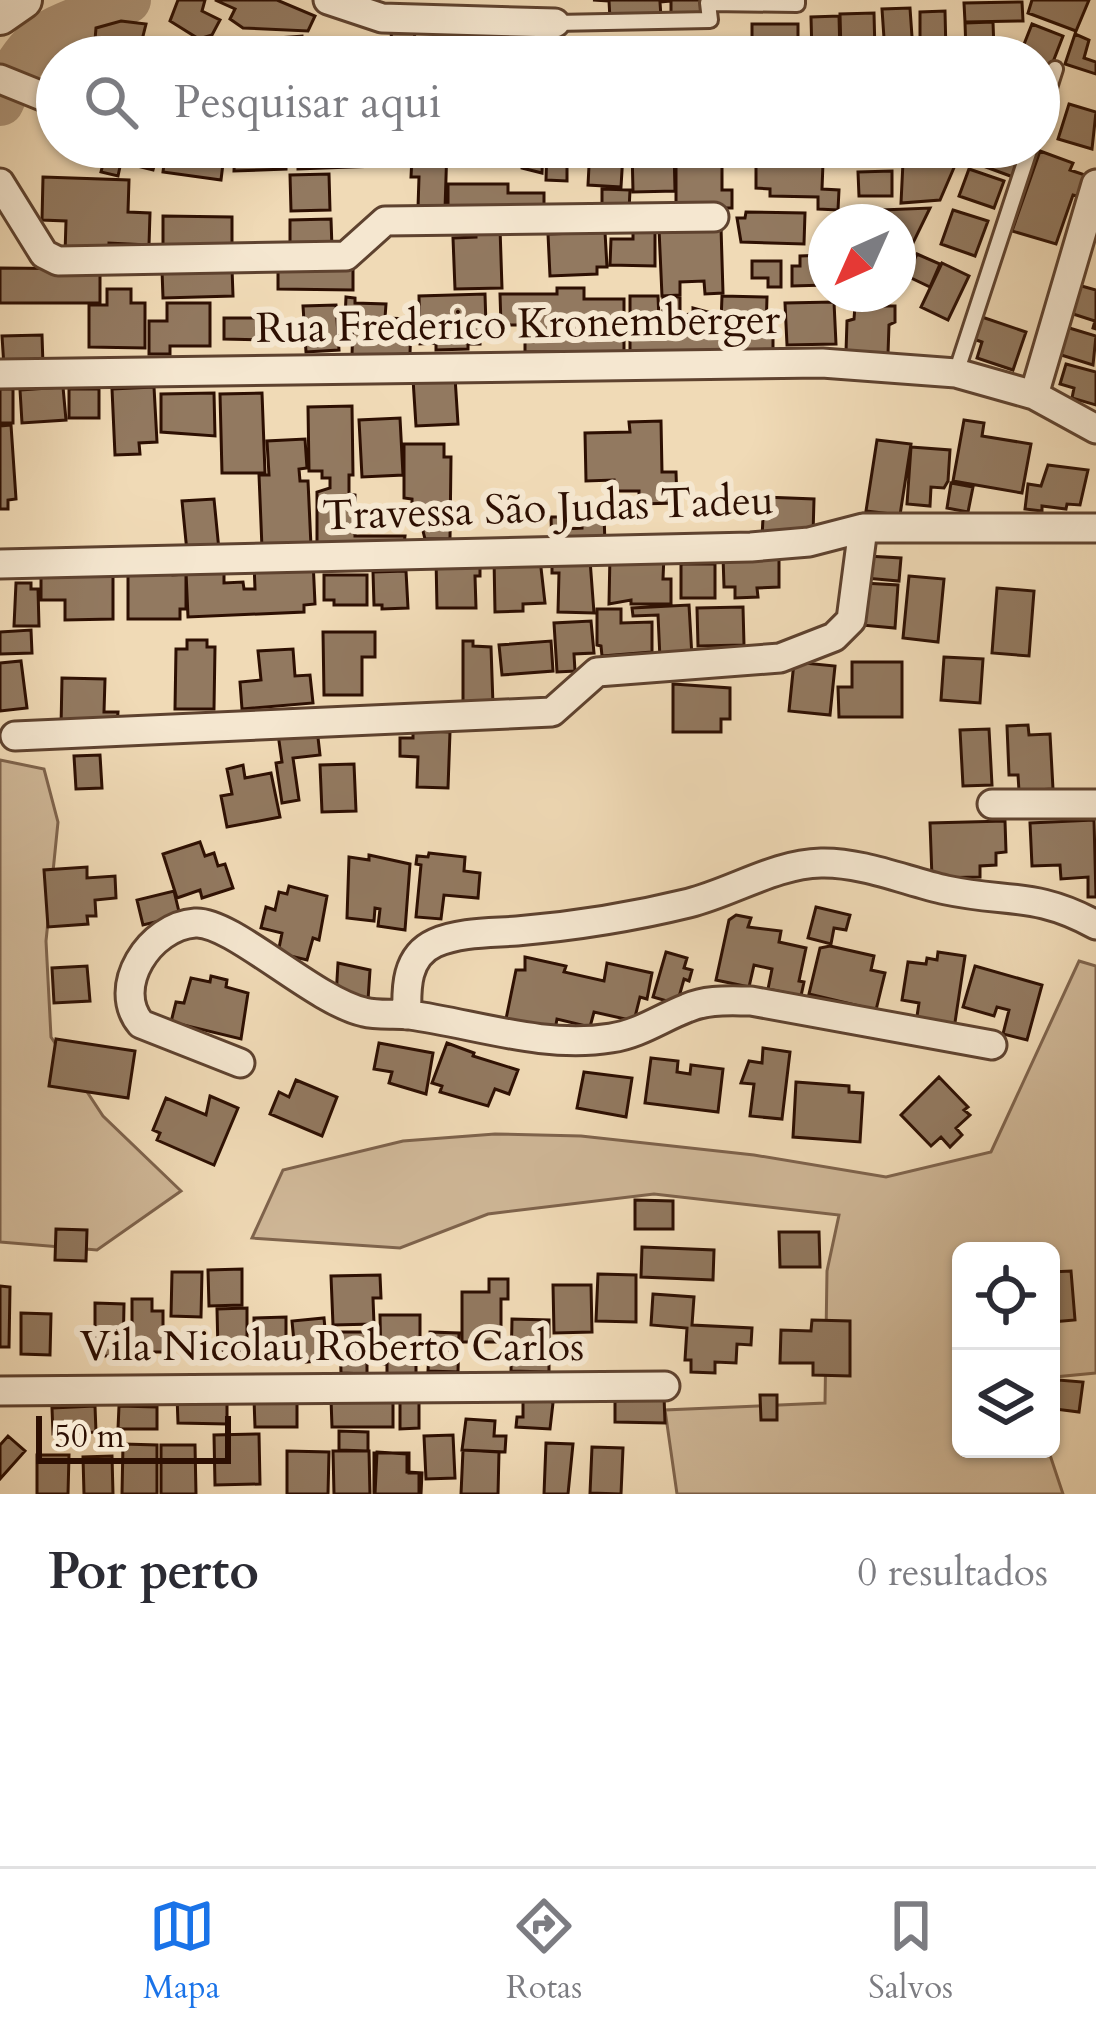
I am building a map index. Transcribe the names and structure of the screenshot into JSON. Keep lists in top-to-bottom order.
{
  "streets": {
    "street": ["Rua Frederico Kronemberger", "Travessa São Judas Tadeu", "Vila Nicolau Roberto Carlos"]
  },
  "scale_bar": "50 m",
  "north": "bottom left",
  "page": {
    "search": "Pesquisar aqui",
    "scale": "50 m",
    "heading": ["Por perto", "0 resultados"],
    "nav": ["Mapa", "Rotas", "Salvos"]
  }
}
